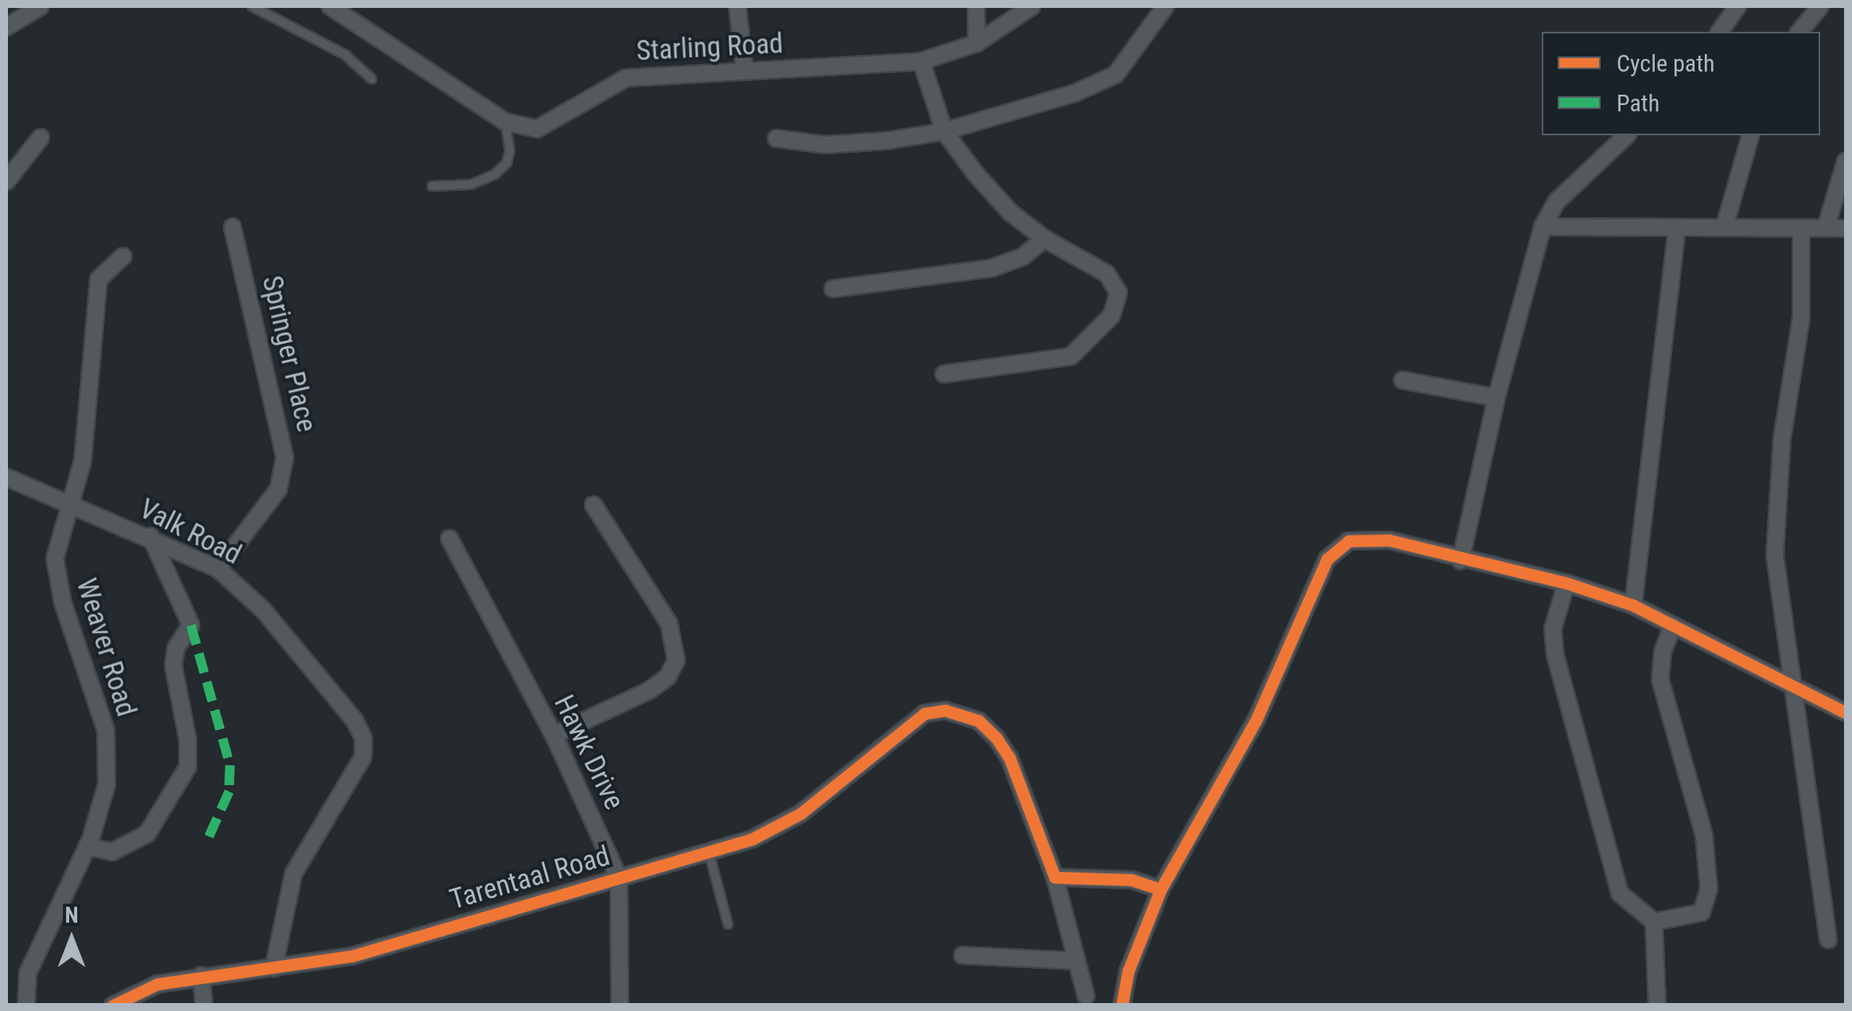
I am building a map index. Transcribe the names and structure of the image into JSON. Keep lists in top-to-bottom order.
{
  "streets": {
    "street": [
      "Starling Road",
      "Springer Place",
      "Valk Road",
      "Weaver Road",
      "Hawk Drive",
      "Tarentaal Road"
    ]
  },
  "crossings": [
    ["Springer Place", "Valk Road"],
    ["Valk Road", "Weaver Road"],
    ["Valk Road", "Tarentaal Road"],
    ["Hawk Drive", "Tarentaal Road"]
  ],
  "legend": ["Cycle path", "Path"],
  "north": "top"
}
